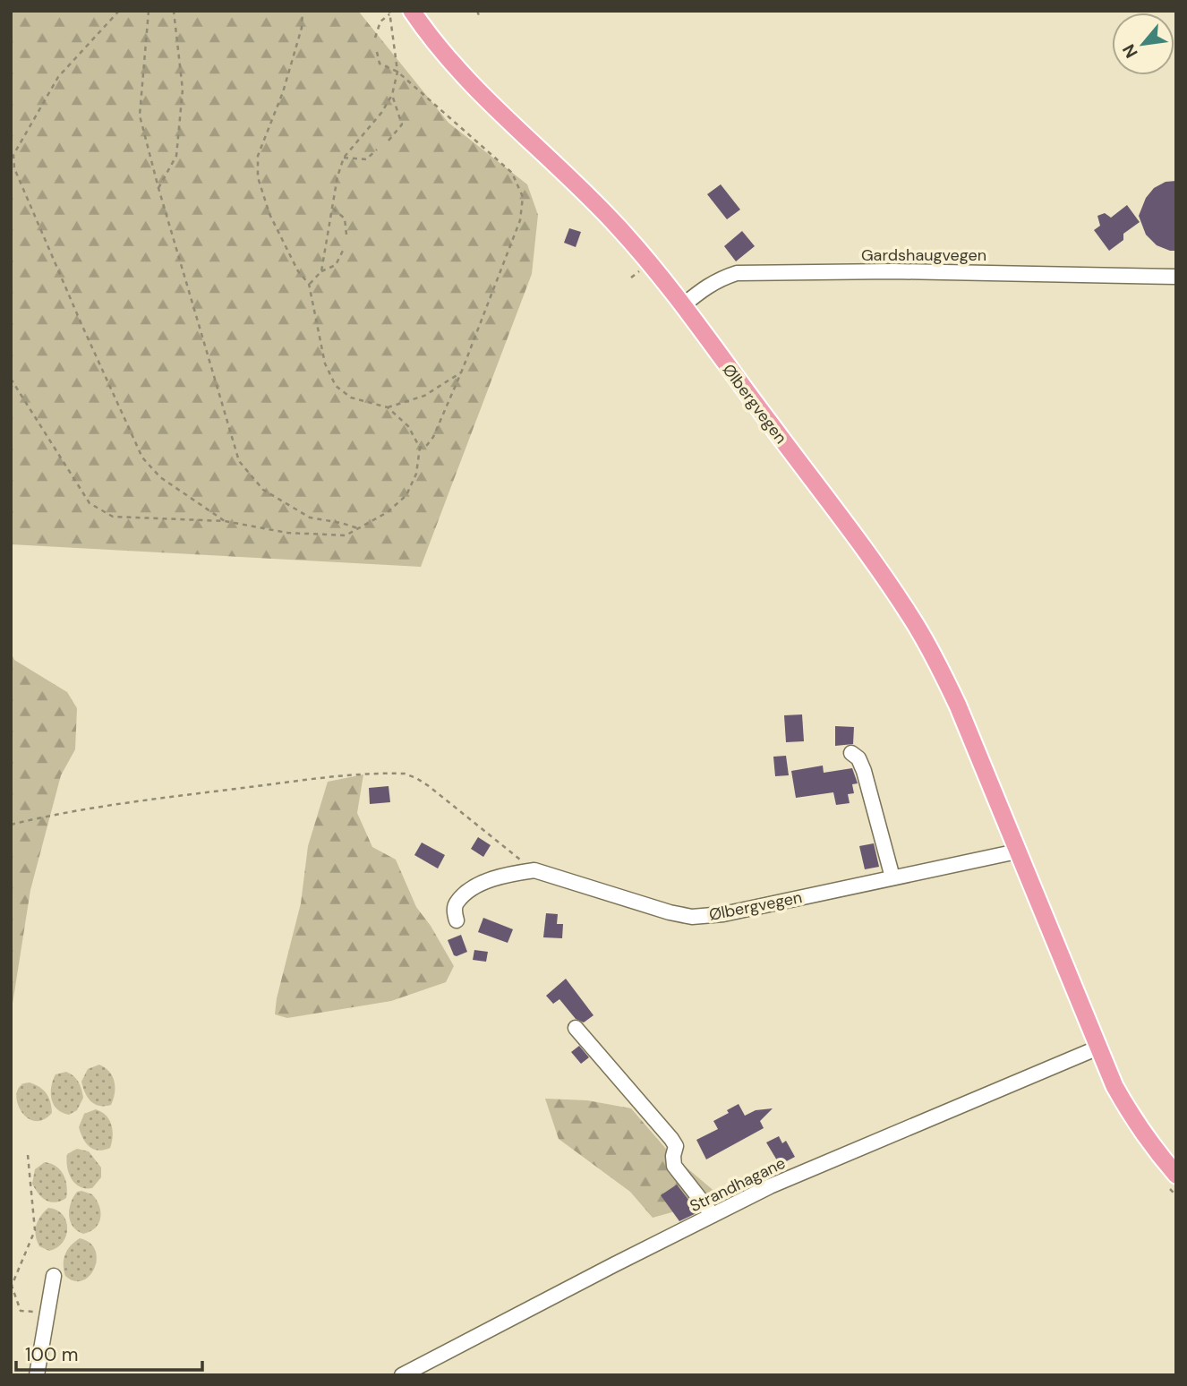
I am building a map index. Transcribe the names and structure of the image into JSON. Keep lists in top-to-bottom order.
{
  "streets": {
    "main road": ["Ølbergvegen"],
    "street": ["Gardshaugvegen", "Strandhagane"]
  },
  "crossings": [
    ["Gardshaugvegen", "Ølbergvegen"],
    ["Ølbergvegen", "Strandhagane"]
  ],
  "scale_bar": "100 m",
  "north": "bottom left"
}
